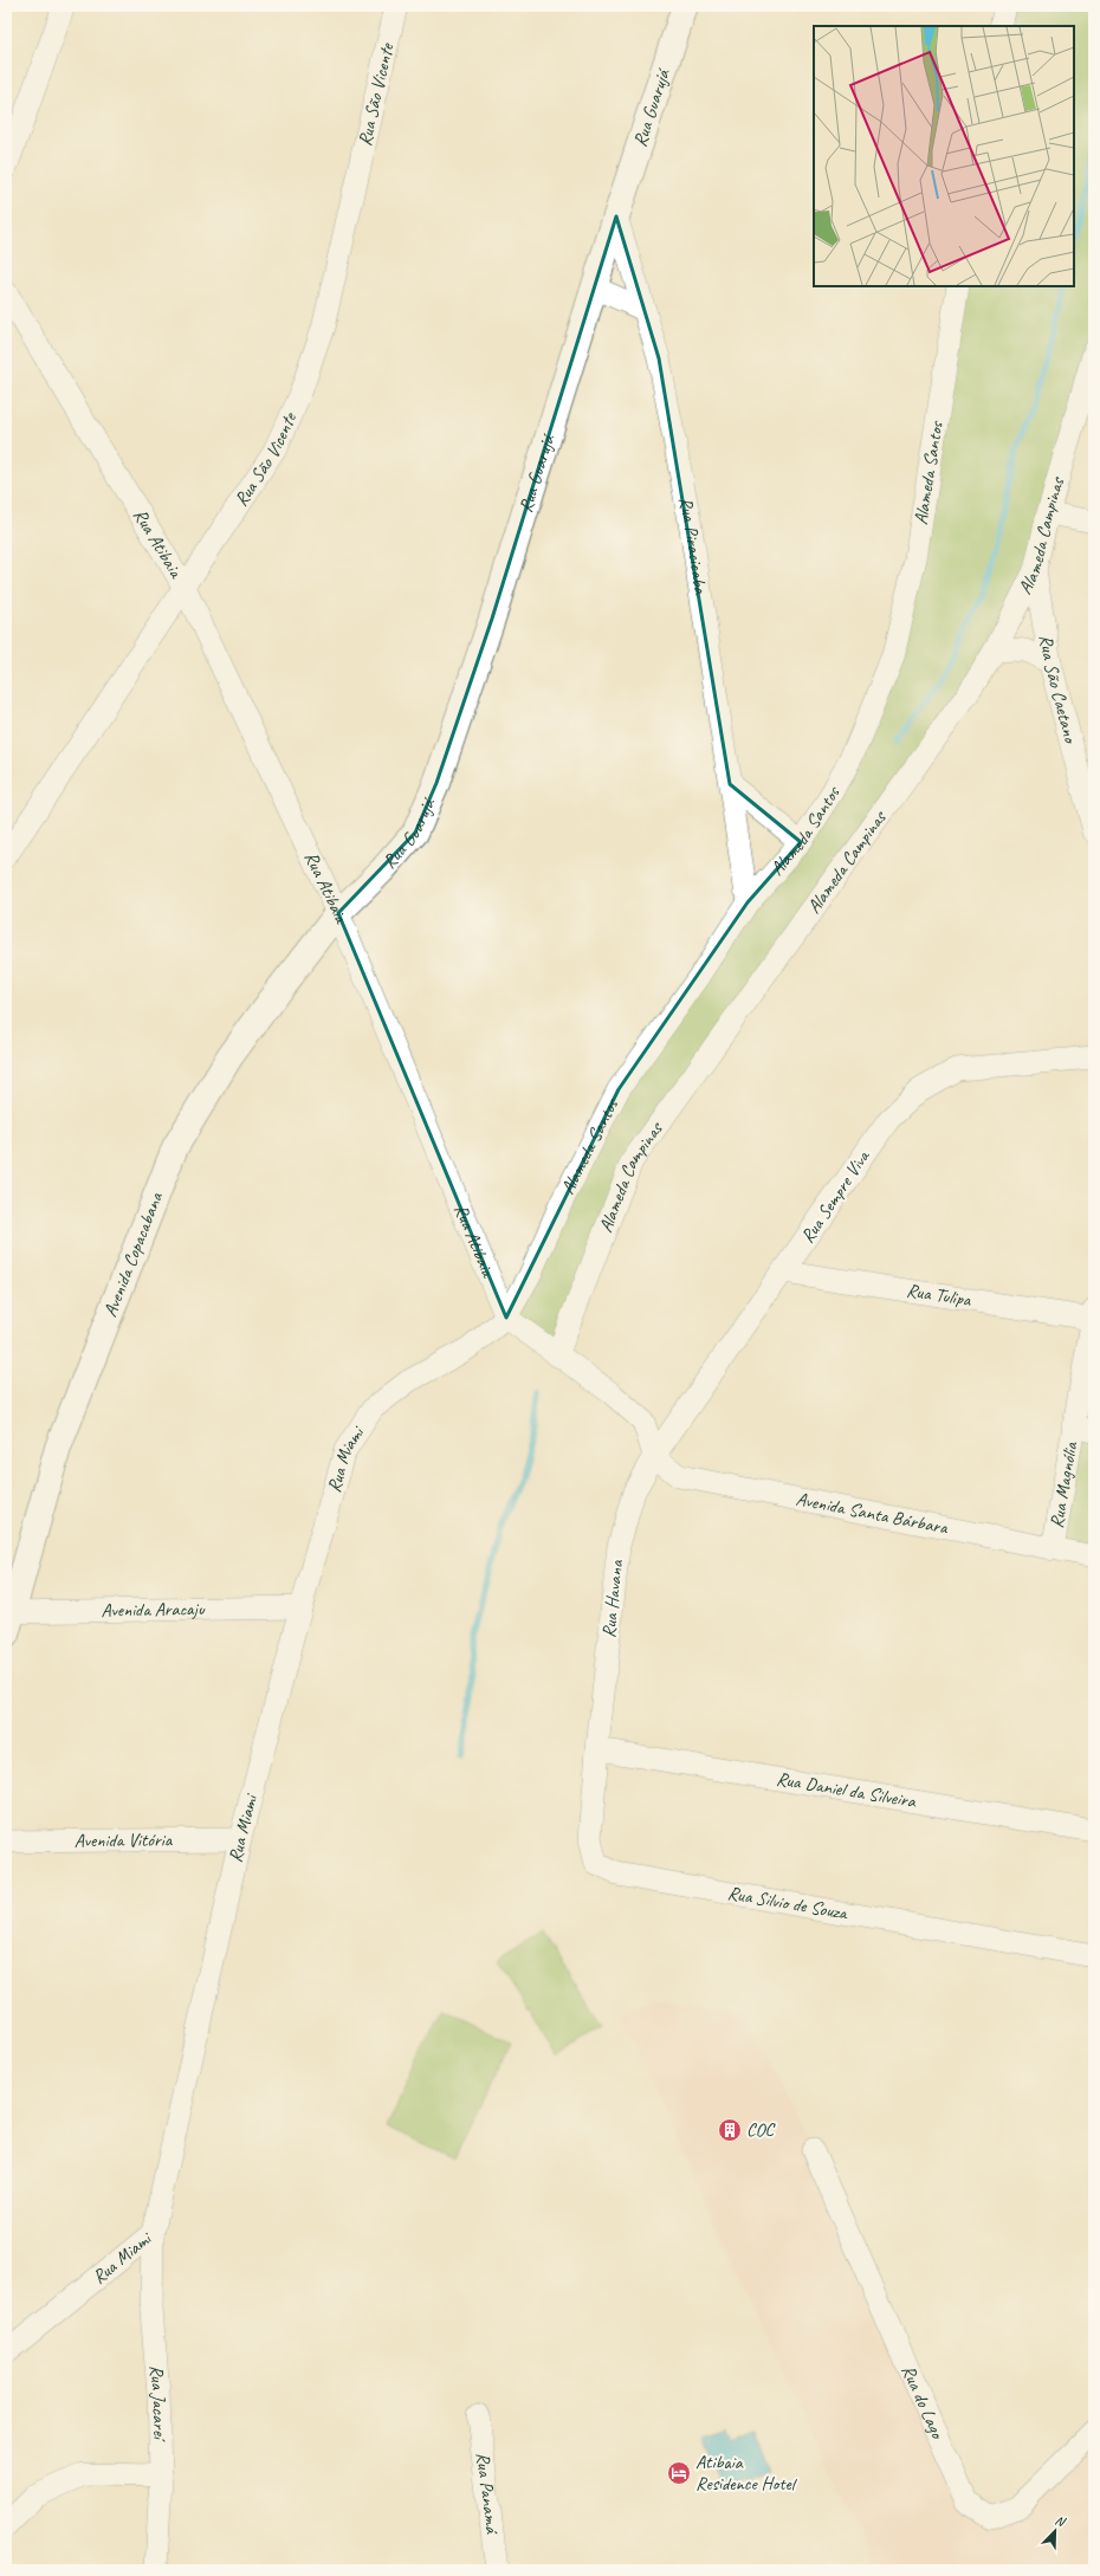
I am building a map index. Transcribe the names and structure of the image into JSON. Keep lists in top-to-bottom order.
{
  "streets": {
    "street": [
      "Rua São Vicente",
      "Rua Guarujá",
      "Alameda Santos",
      "Alameda Campinas",
      "Rua Atibaia",
      "Rua Piracicaba",
      "Rua São Caetano",
      "Rua Sempre Viva",
      "Avenida Copacabana",
      "Rua Tulipa",
      "Rua Miami",
      "Rua Magnólia",
      "Avenida Santa Bárbara",
      "Rua Havana",
      "Avenida Aracaju",
      "Rua Daniel da Silveira",
      "Avenida Vitória",
      "Rua Silvio de Souza",
      "Rua do Lago",
      "Rua Jacareí",
      "Rua Panamá"
    ]
  },
  "crossings": [
    ["Rua São Vicente", "Rua Atibaia"],
    ["Rua Guarujá", "Rua Atibaia"],
    ["Rua Guarujá", "Rua Piracicaba"],
    ["Rua Guarujá", "Avenida Copacabana"],
    ["Alameda Santos", "Rua Atibaia"],
    ["Alameda Santos", "Rua Piracicaba"],
    ["Alameda Santos", "Rua Miami"],
    ["Alameda Campinas", "Rua São Caetano"],
    ["Rua Atibaia", "Avenida Copacabana"],
    ["Rua Atibaia", "Rua Miami"],
    ["Rua Sempre Viva", "Rua Tulipa"],
    ["Rua Sempre Viva", "Avenida Santa Bárbara"],
    ["Rua Sempre Viva", "Rua Havana"],
    ["Avenida Copacabana", "Avenida Aracaju"],
    ["Rua Tulipa", "Rua Magnólia"],
    ["Rua Miami", "Avenida Aracaju"],
    ["Rua Miami", "Avenida Vitória"],
    ["Rua Miami", "Rua Jacareí"],
    ["Rua Magnólia", "Avenida Santa Bárbara"],
    ["Avenida Santa Bárbara", "Rua Havana"],
    ["Rua Havana", "Rua Daniel da Silveira"],
    ["Rua Havana", "Rua Silvio de Souza"],
    ["Rua Daniel da Silveira", "Rua Silvio de Souza"]
  ],
  "places": {
    "building": ["COC"],
    "hotel": ["Atibaia Residence Hotel"]
  },
  "north": "top right"
}
